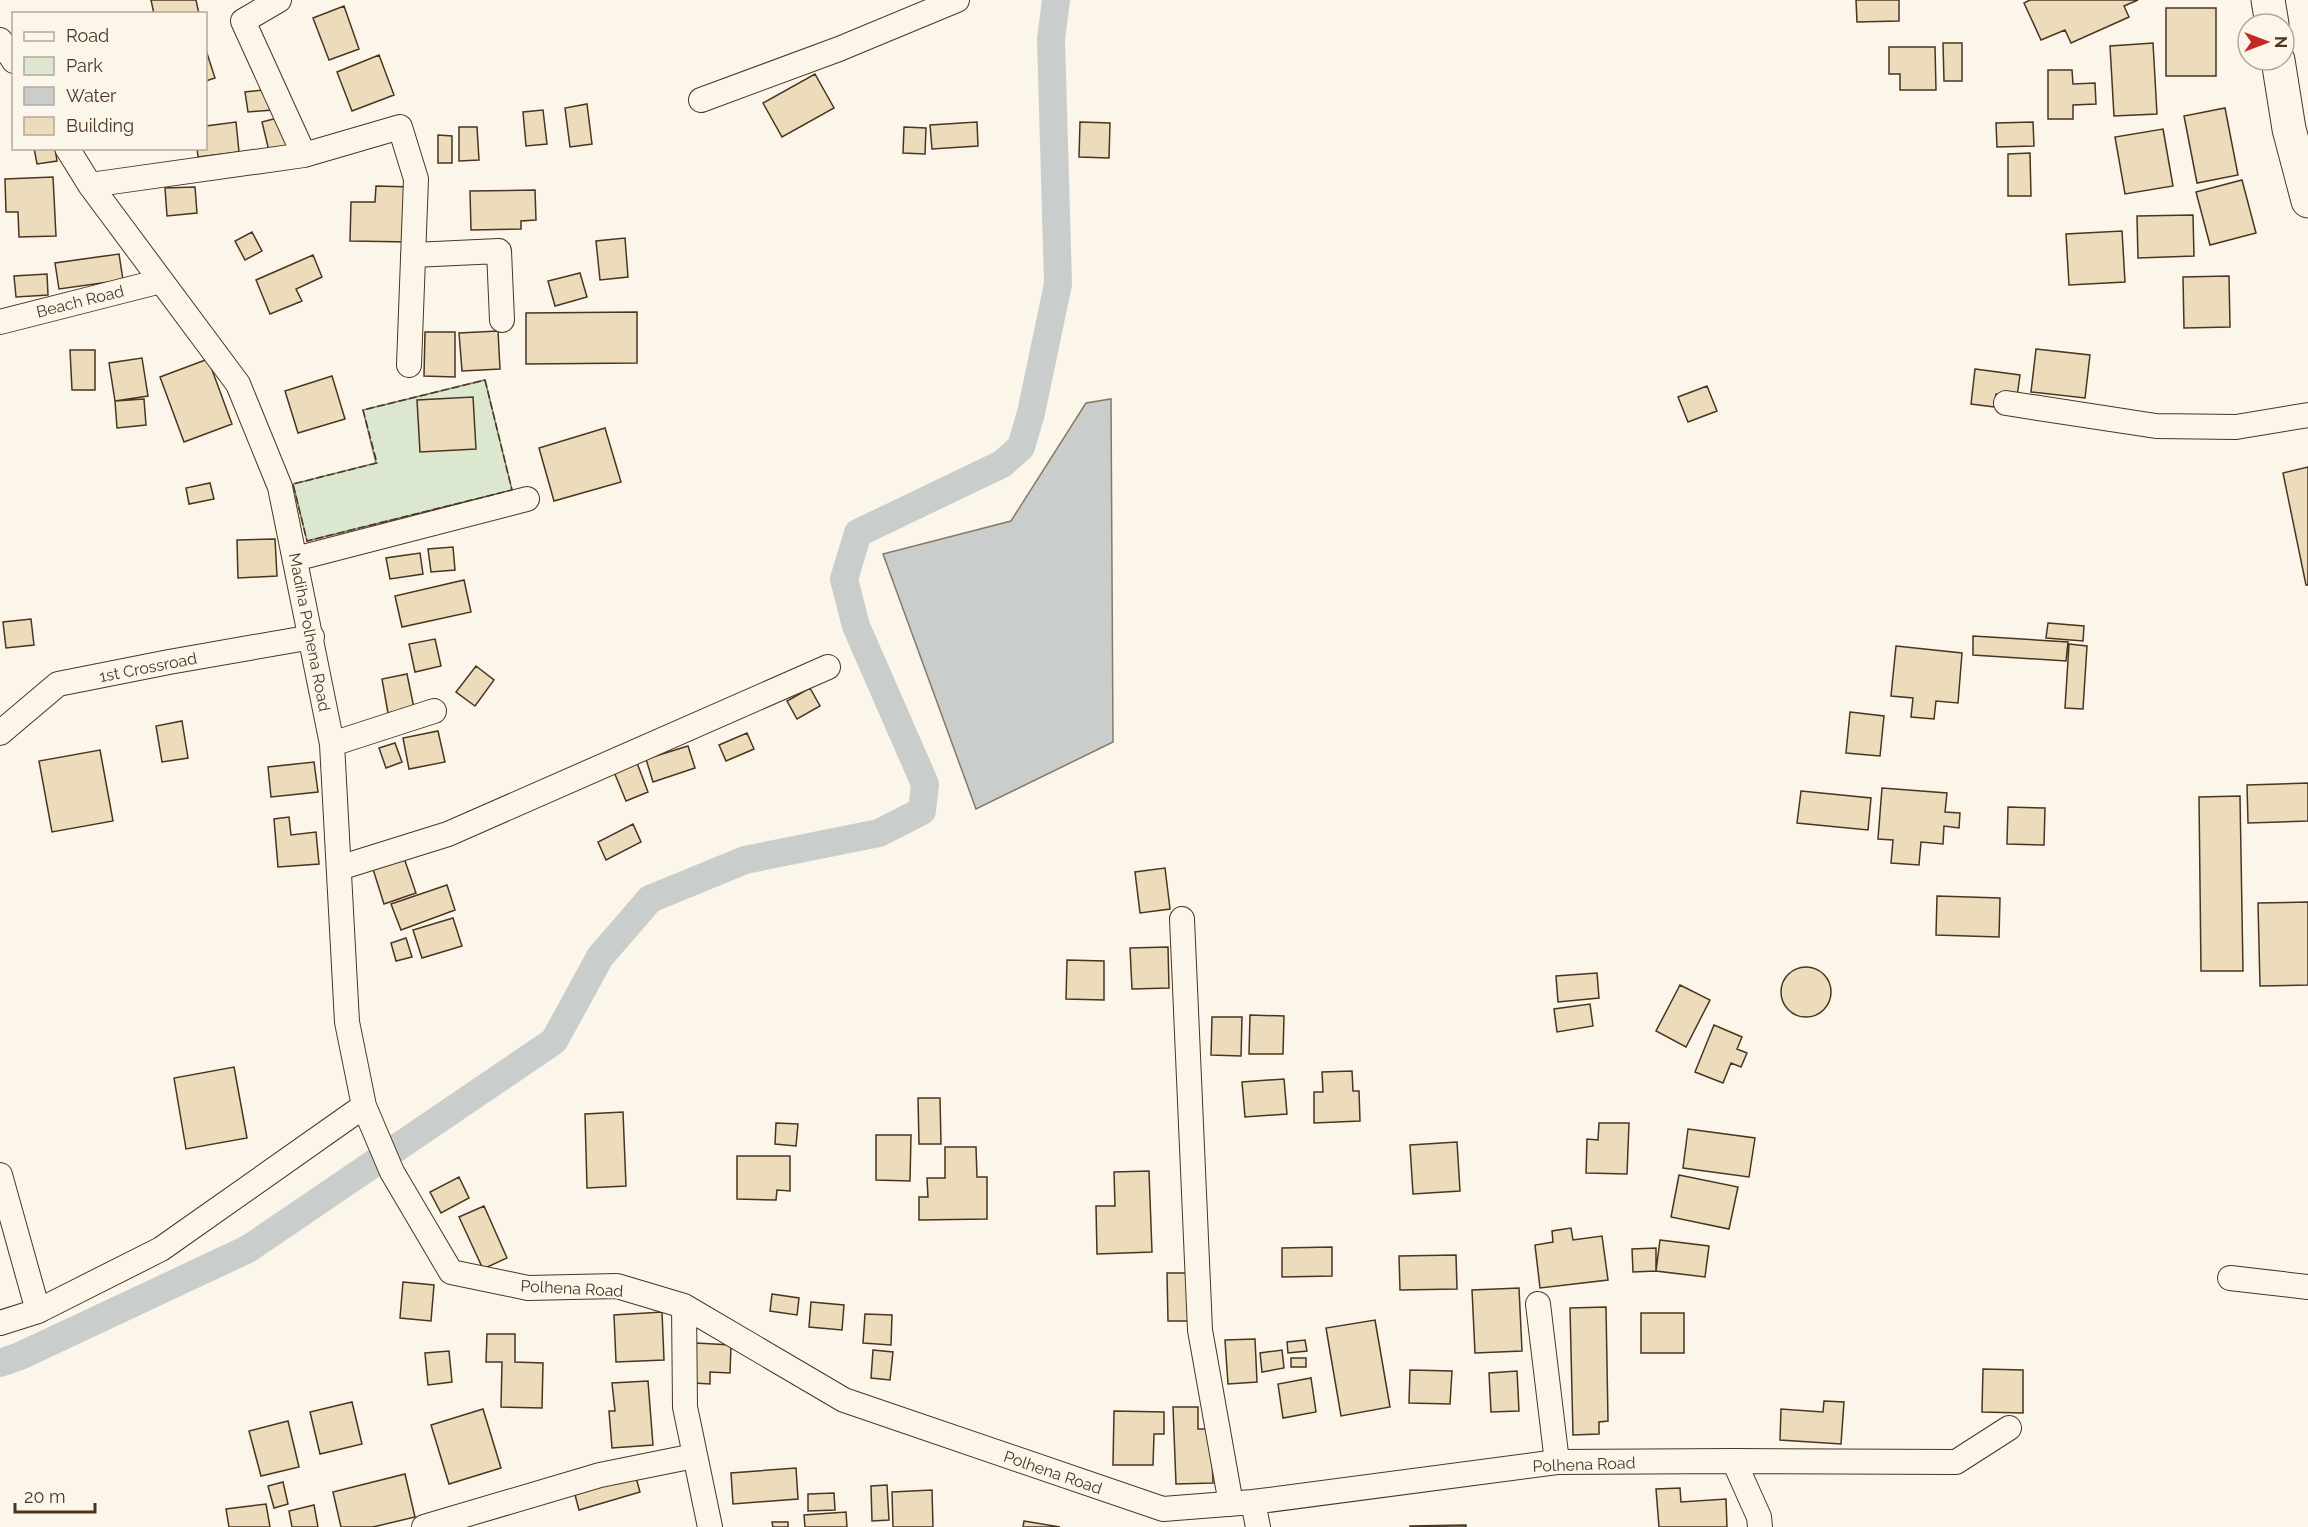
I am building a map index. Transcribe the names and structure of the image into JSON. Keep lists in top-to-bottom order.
{
  "streets": {
    "street": [
      "Beach Road",
      "Madiha Polhena Road",
      "1st Crossroad",
      "Polhena Road"
    ]
  },
  "crossings": [
    ["Beach Road", "Madiha Polhena Road"],
    ["Madiha Polhena Road", "1st Crossroad"],
    ["Madiha Polhena Road", "Polhena Road"]
  ],
  "legend": [
    "Road",
    "Park",
    "Water",
    "Building"
  ],
  "scale_bar": "20 m",
  "north": "right"
}
